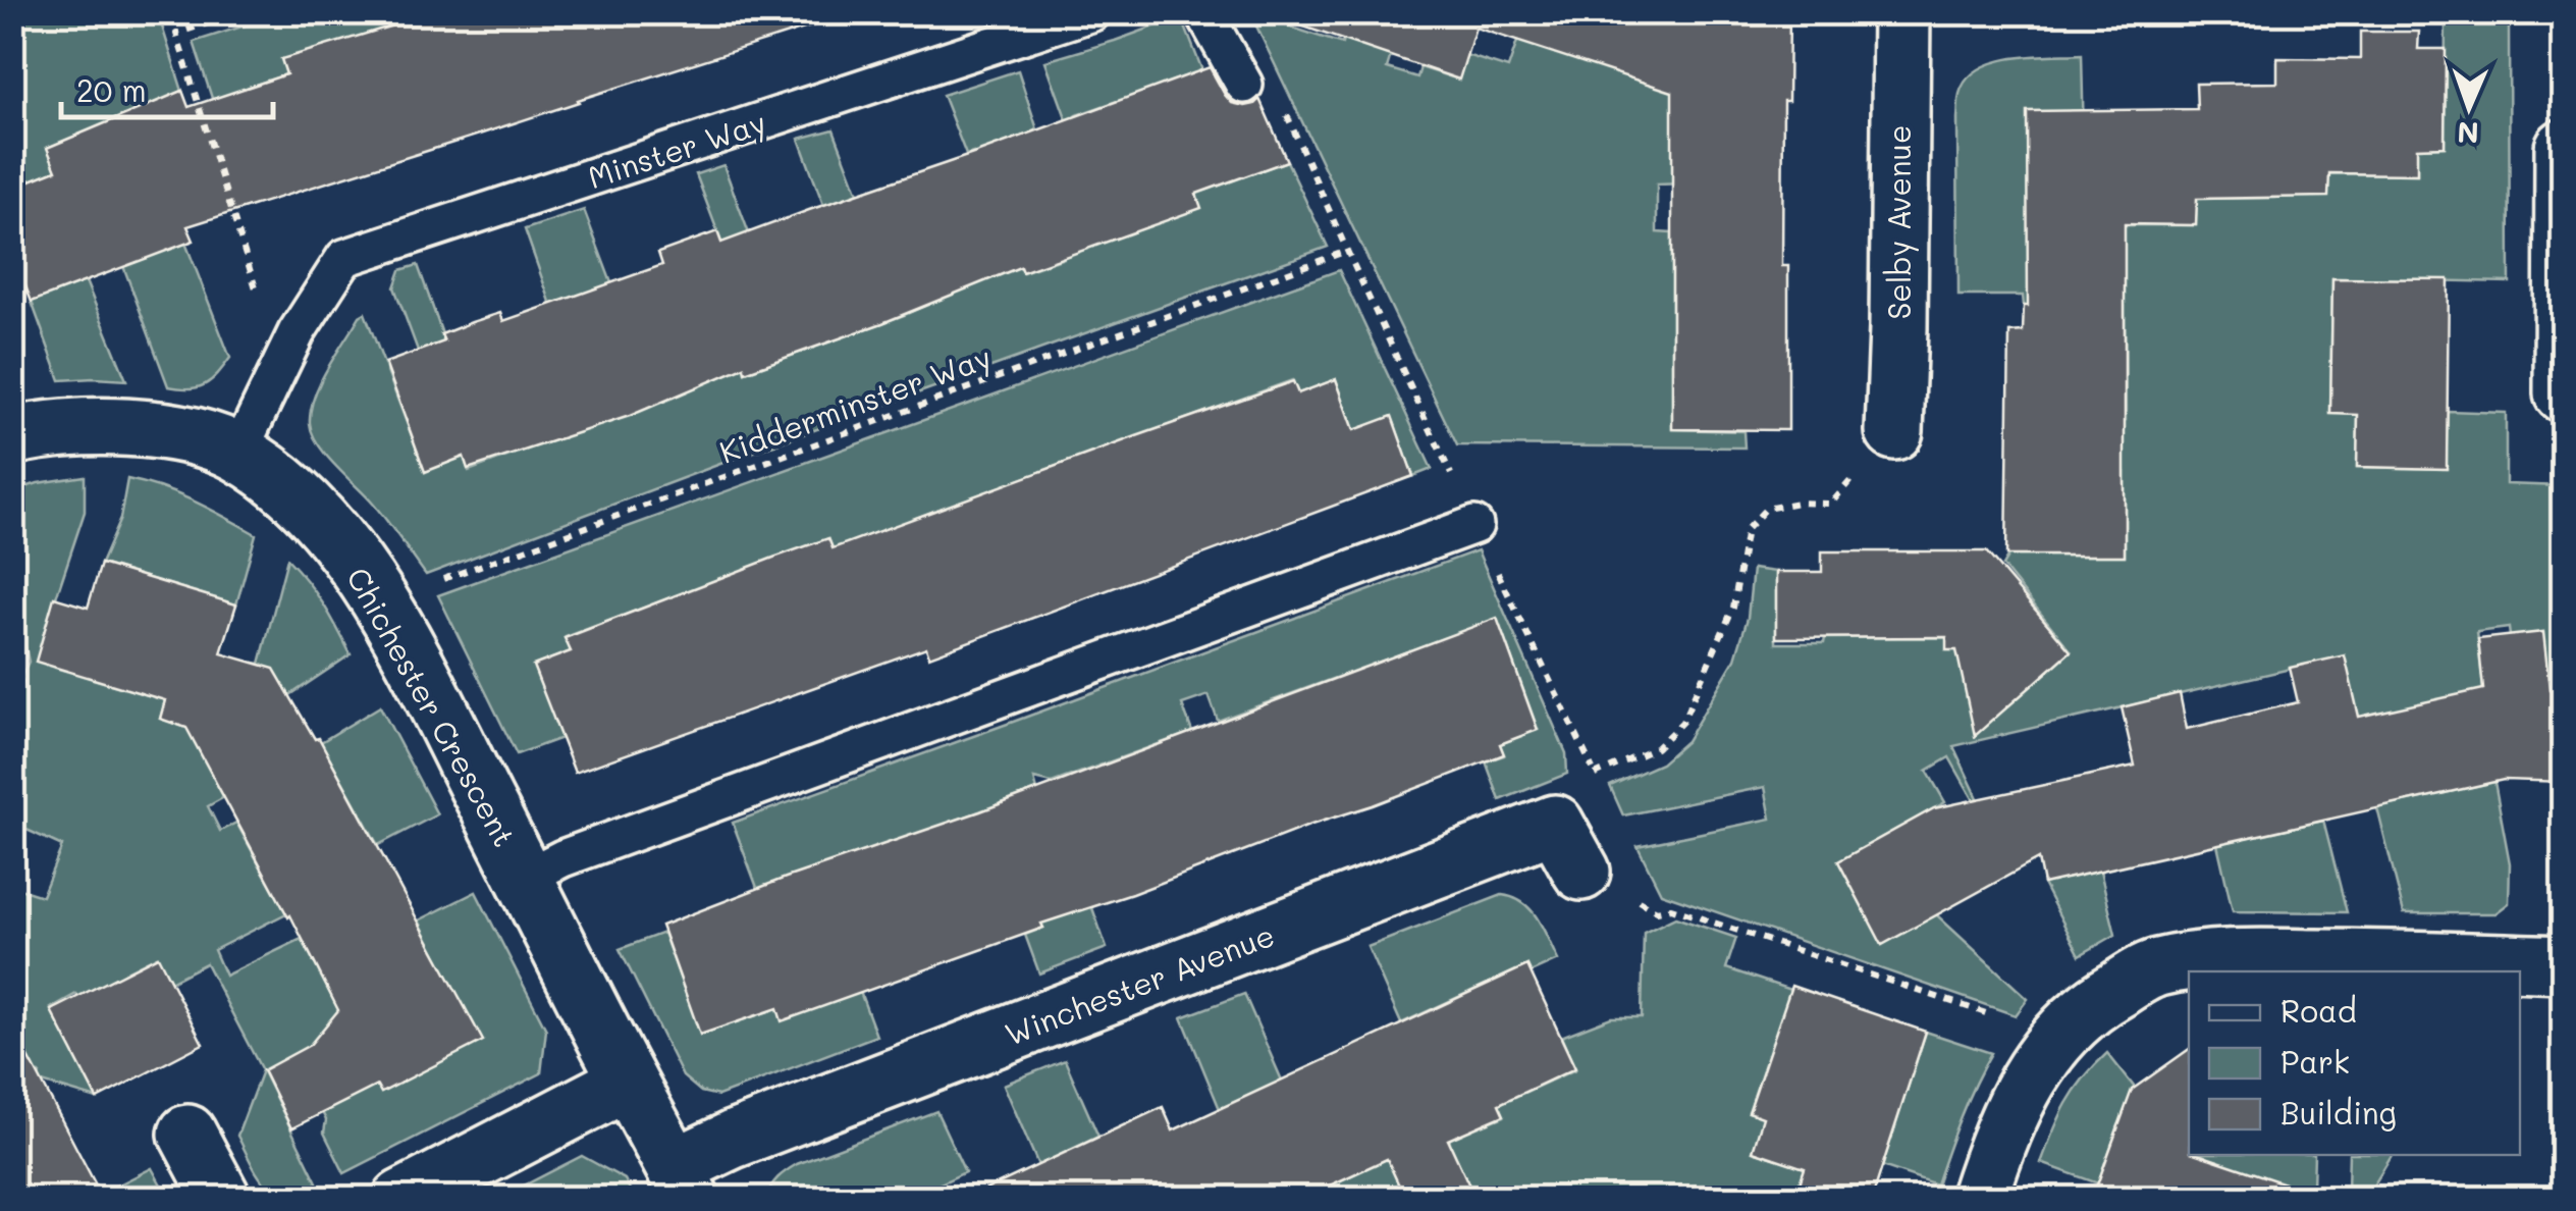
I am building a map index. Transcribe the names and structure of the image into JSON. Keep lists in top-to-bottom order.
{
  "streets": {
    "street": ["Selby Avenue", "Chichester Crescent", "Winchester Avenue"],
    "lane": ["Minster Way"],
    "path": ["Kidderminster Way"]
  },
  "crossings": [
    ["Minster Way", "Chichester Crescent"],
    ["Kidderminster Way", "Chichester Crescent"],
    ["Chichester Crescent", "Winchester Avenue"]
  ],
  "legend": ["Road", "Park", "Building"],
  "scale_bar": "20 m",
  "north": "bottom"
}
